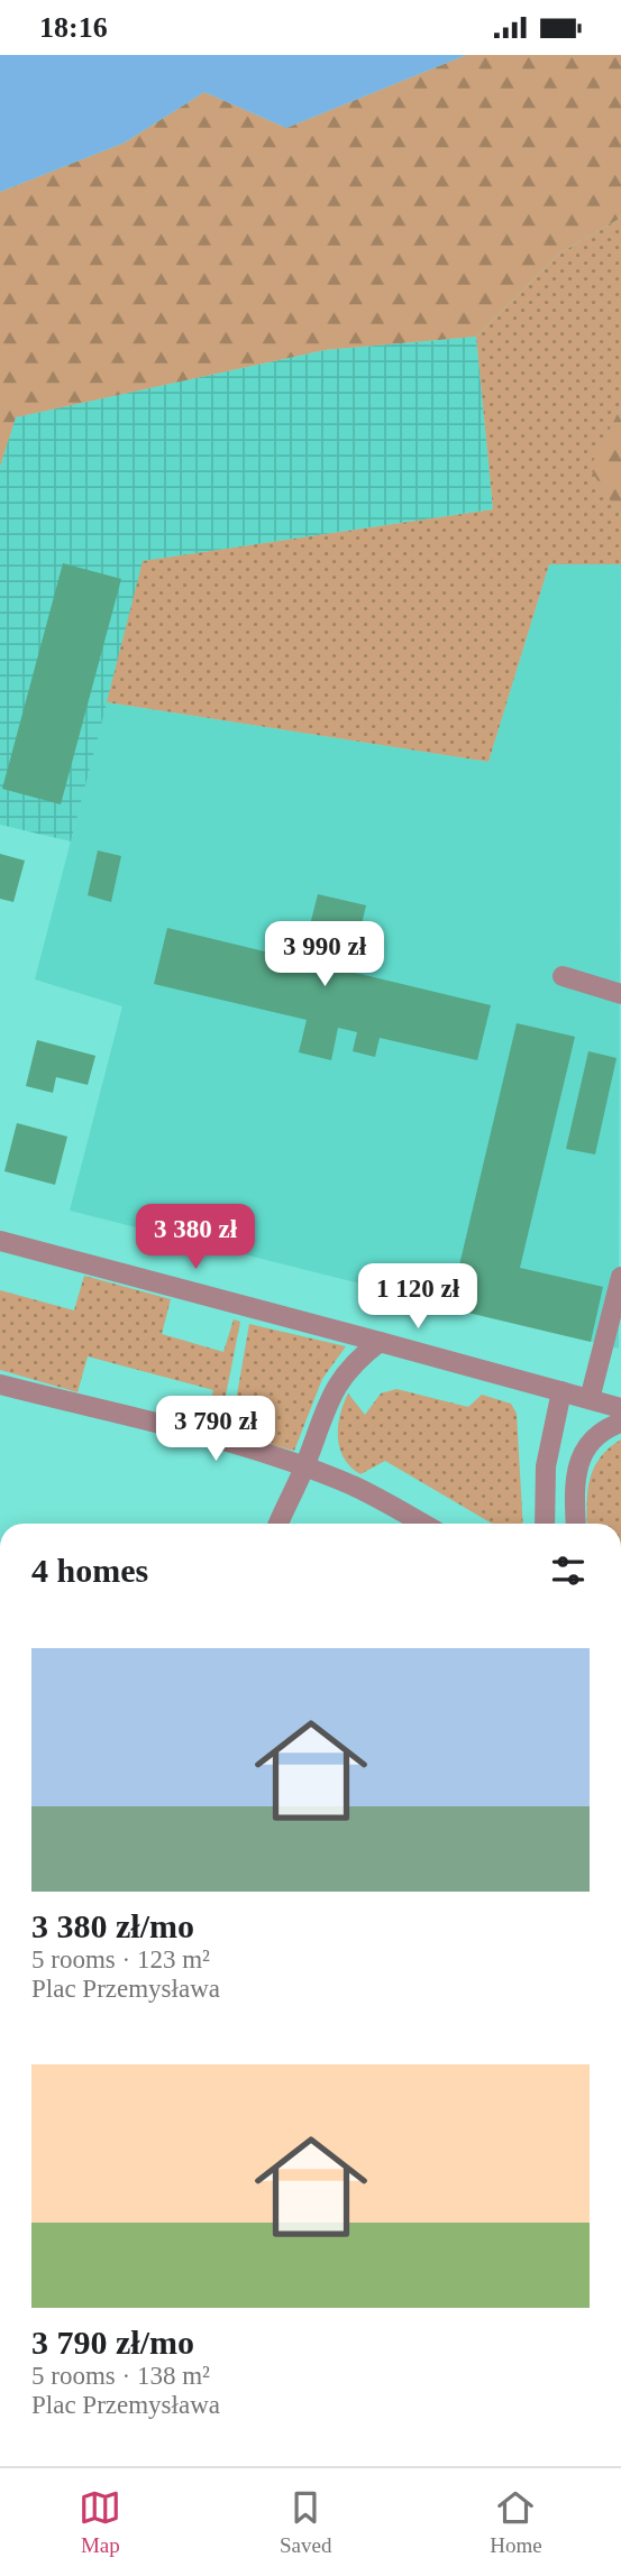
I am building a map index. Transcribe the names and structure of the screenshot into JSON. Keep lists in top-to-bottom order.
{
  "page": {
    "status": "18:16",
    "price": [
      "3 990 zł",
      "3 380 zł",
      "1 120 zł",
      "3 790 zł"
    ],
    "heading": "4 homes",
    "list": [
      {
        "name": "3 380 zł/mo",
        "note": "5 rooms · 123 m² · Plac Przemysława"
      },
      {
        "name": "3 790 zł/mo",
        "note": "5 rooms · 138 m² · Plac Przemysława"
      }
    ],
    "tabs": ["Map", "Saved", "Home"]
  }
}
